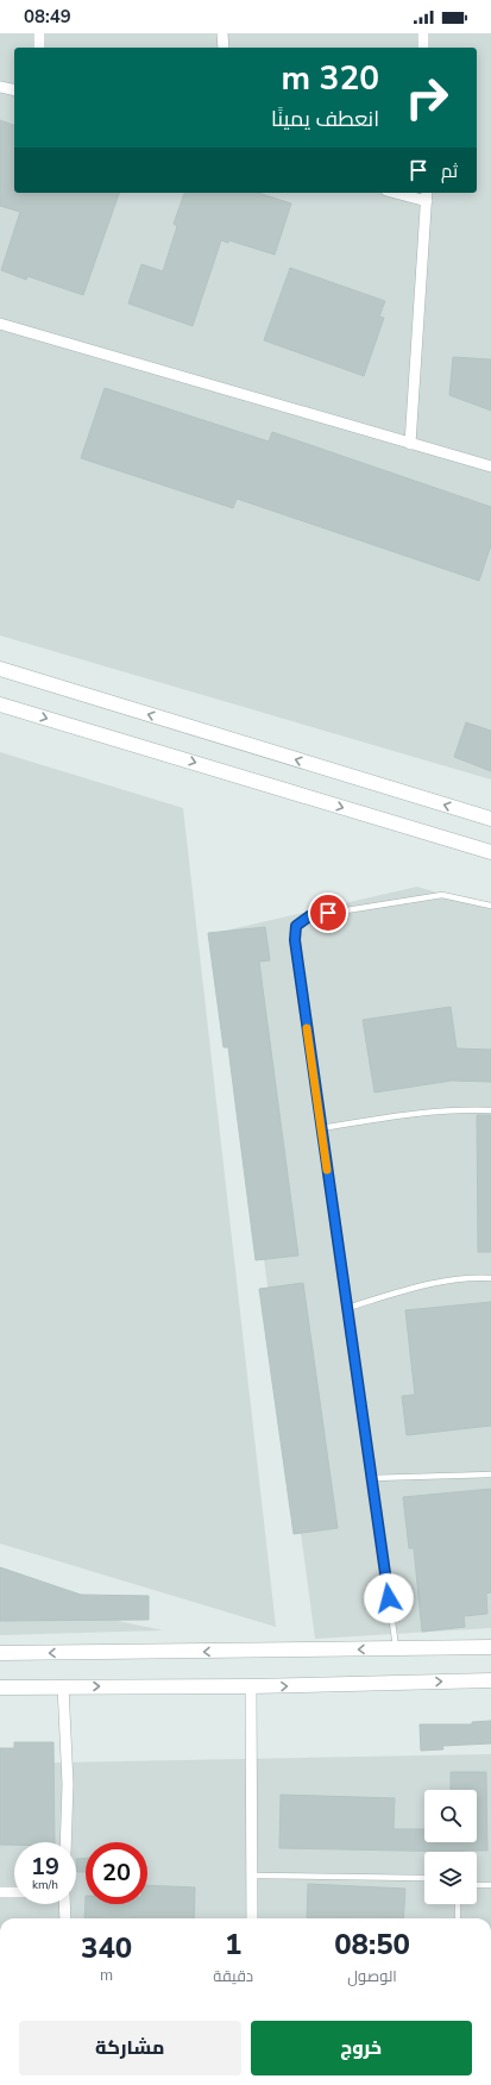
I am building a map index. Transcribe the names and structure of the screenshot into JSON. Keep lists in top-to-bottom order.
{
  "page": {
    "status": "08:49",
    "turn": ["320 m", "انعطف يمينًا"],
    "then": "ثم",
    "speed": "19 km/h",
    "limit": "20",
    "eta": [
      "08:50",
      "الوصول",
      "1",
      "دقيقة",
      "340",
      "m"
    ],
    "buttons": ["خروج", "مشاركة"]
  }
}
